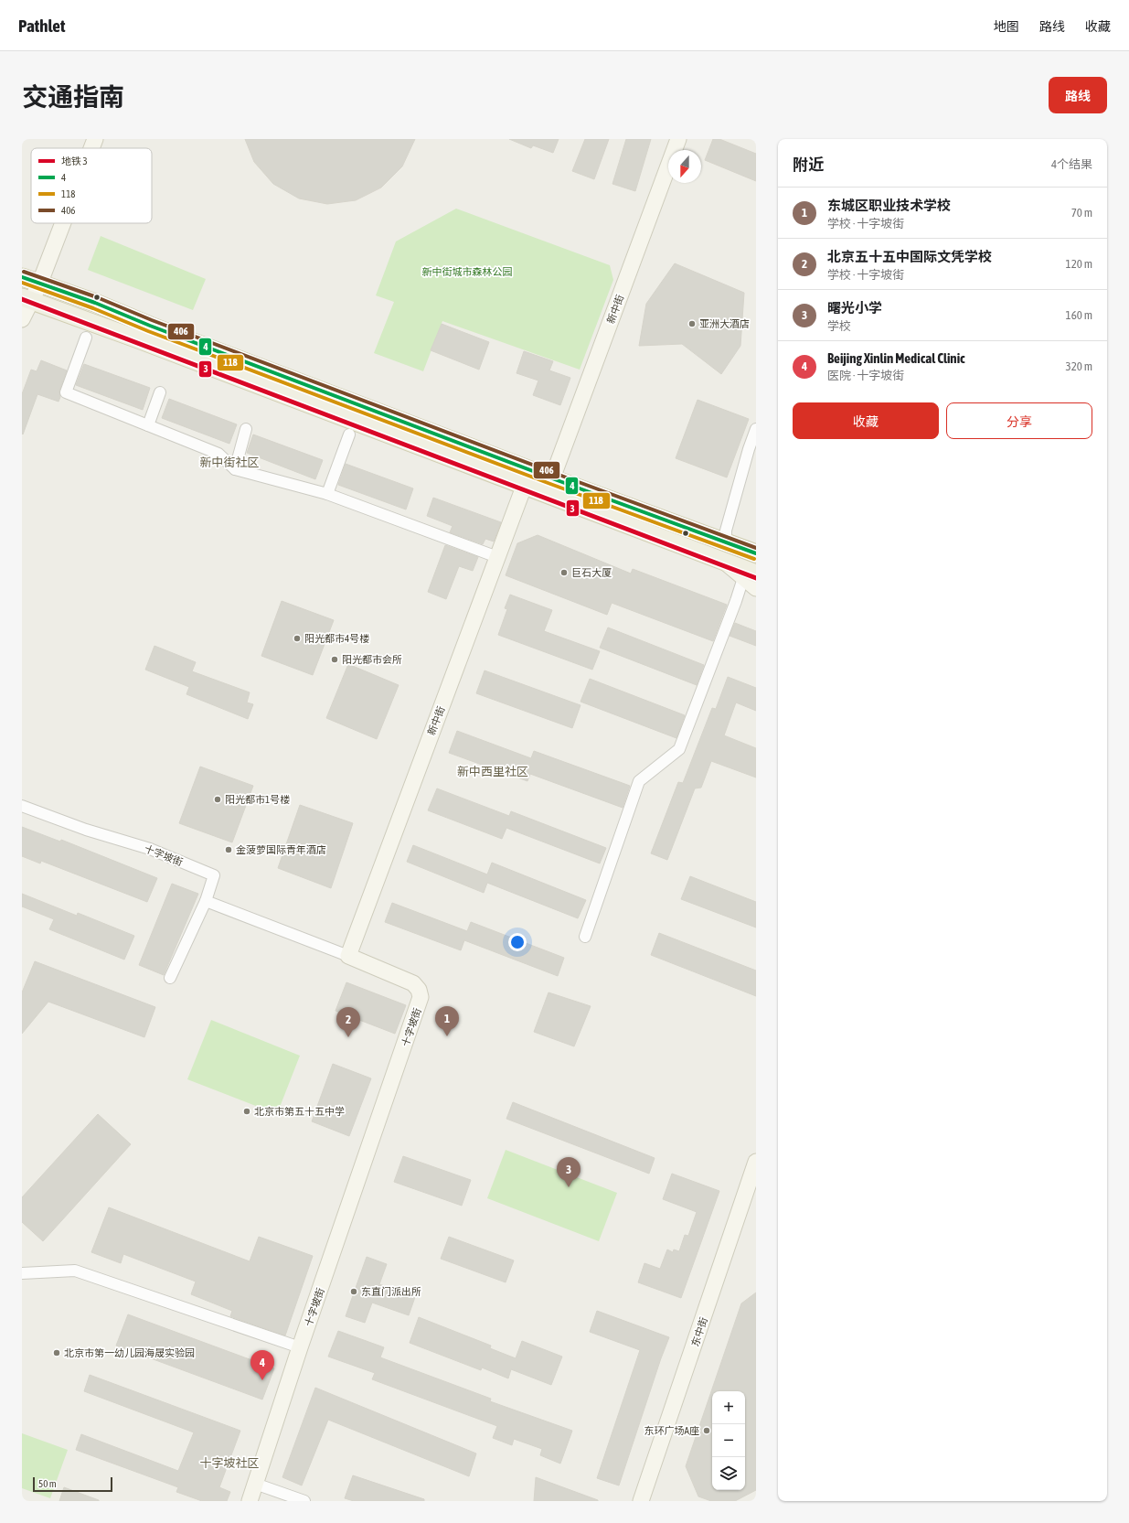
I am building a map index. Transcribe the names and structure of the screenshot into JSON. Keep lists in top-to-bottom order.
{
  "streets": {
    "street": ["新中街", "十字坡街", "东中街"]
  },
  "crossings": [
    ["新中街", "十字坡街"]
  ],
  "districts": ["新中街社区", "新中西里社区", "十字坡社区"],
  "parks": ["新中街城市森林公园"],
  "places": [
    "亚洲大酒店",
    "巨石大厦",
    "阳光都市4号楼",
    "阳光都市会所",
    "阳光都市1号楼",
    "金菠萝国际青年酒店",
    "北京市第五十五中学",
    "东直门派出所",
    "北京市第一幼儿园海晟实验园",
    "东环广场A座"
  ],
  "lines": [
    "transit line 406",
    "transit line 4",
    "transit line 118",
    "metro line 3"
  ],
  "legend": [
    "地铁 3",
    "4",
    "118",
    "406"
  ],
  "scale_bar": "50 m",
  "north": "bottom",
  "page": {
    "header": "Pathlet",
    "nav": ["地图", "路线", "收藏"],
    "title": "交通指南",
    "buttons": [
      "路线",
      ["收藏", "分享"]
    ],
    "heading": ["附近", "4个结果"],
    "list": [
      {
        "mark": "1",
        "name": "东城区职业技术学校",
        "note": "学校 · 十字坡街",
        "value": "70 m"
      },
      {
        "mark": "2",
        "name": "北京五十五中国际文凭学校",
        "note": "学校 · 十字坡街",
        "value": "120 m"
      },
      {
        "mark": "3",
        "name": "曙光小学",
        "note": "学校",
        "value": "160 m"
      },
      {
        "mark": "4",
        "name": "Beijing Xinlin Medical Clinic",
        "note": "医院 · 十字坡街",
        "value": "320 m"
      }
    ],
    "pins": [
      "1",
      "2",
      "3",
      "4"
    ],
    "map_buttons": ["+", "−"],
    "scale": "50 m"
  }
}
